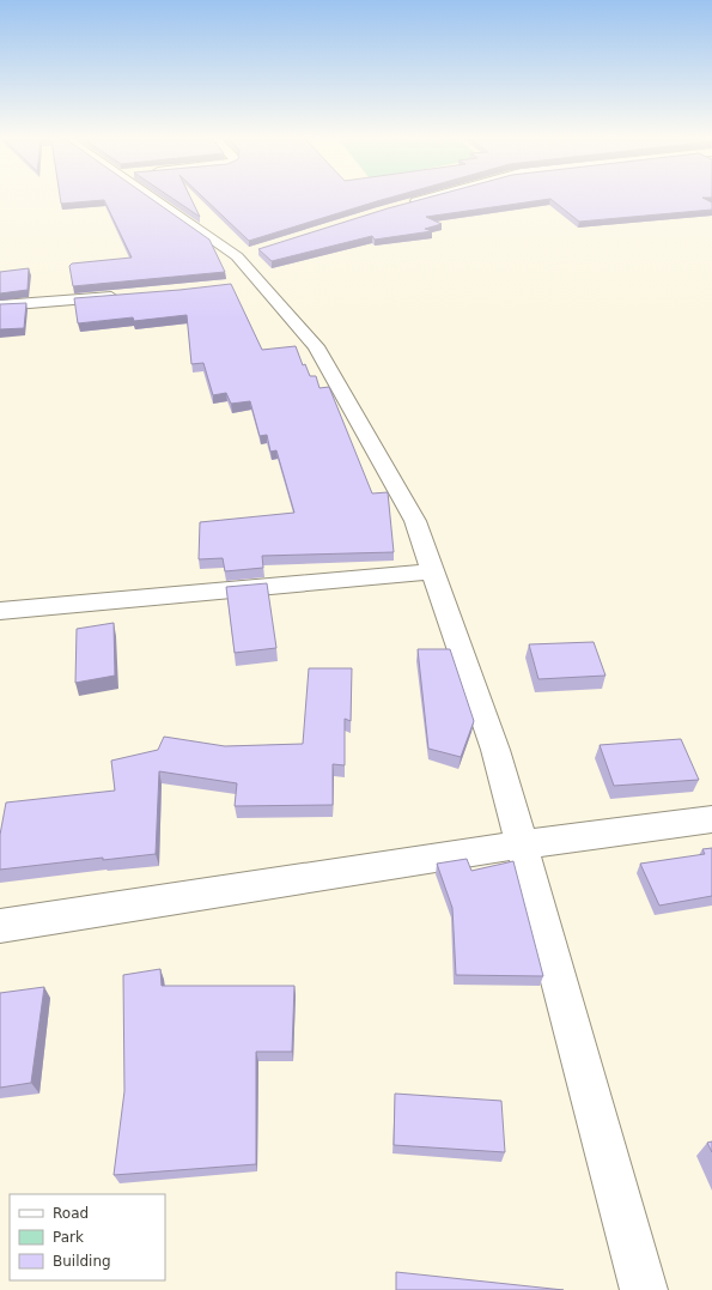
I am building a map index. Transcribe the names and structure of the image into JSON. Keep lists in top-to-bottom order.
{
  "legend": ["Road", "Park", "Building"]
}
